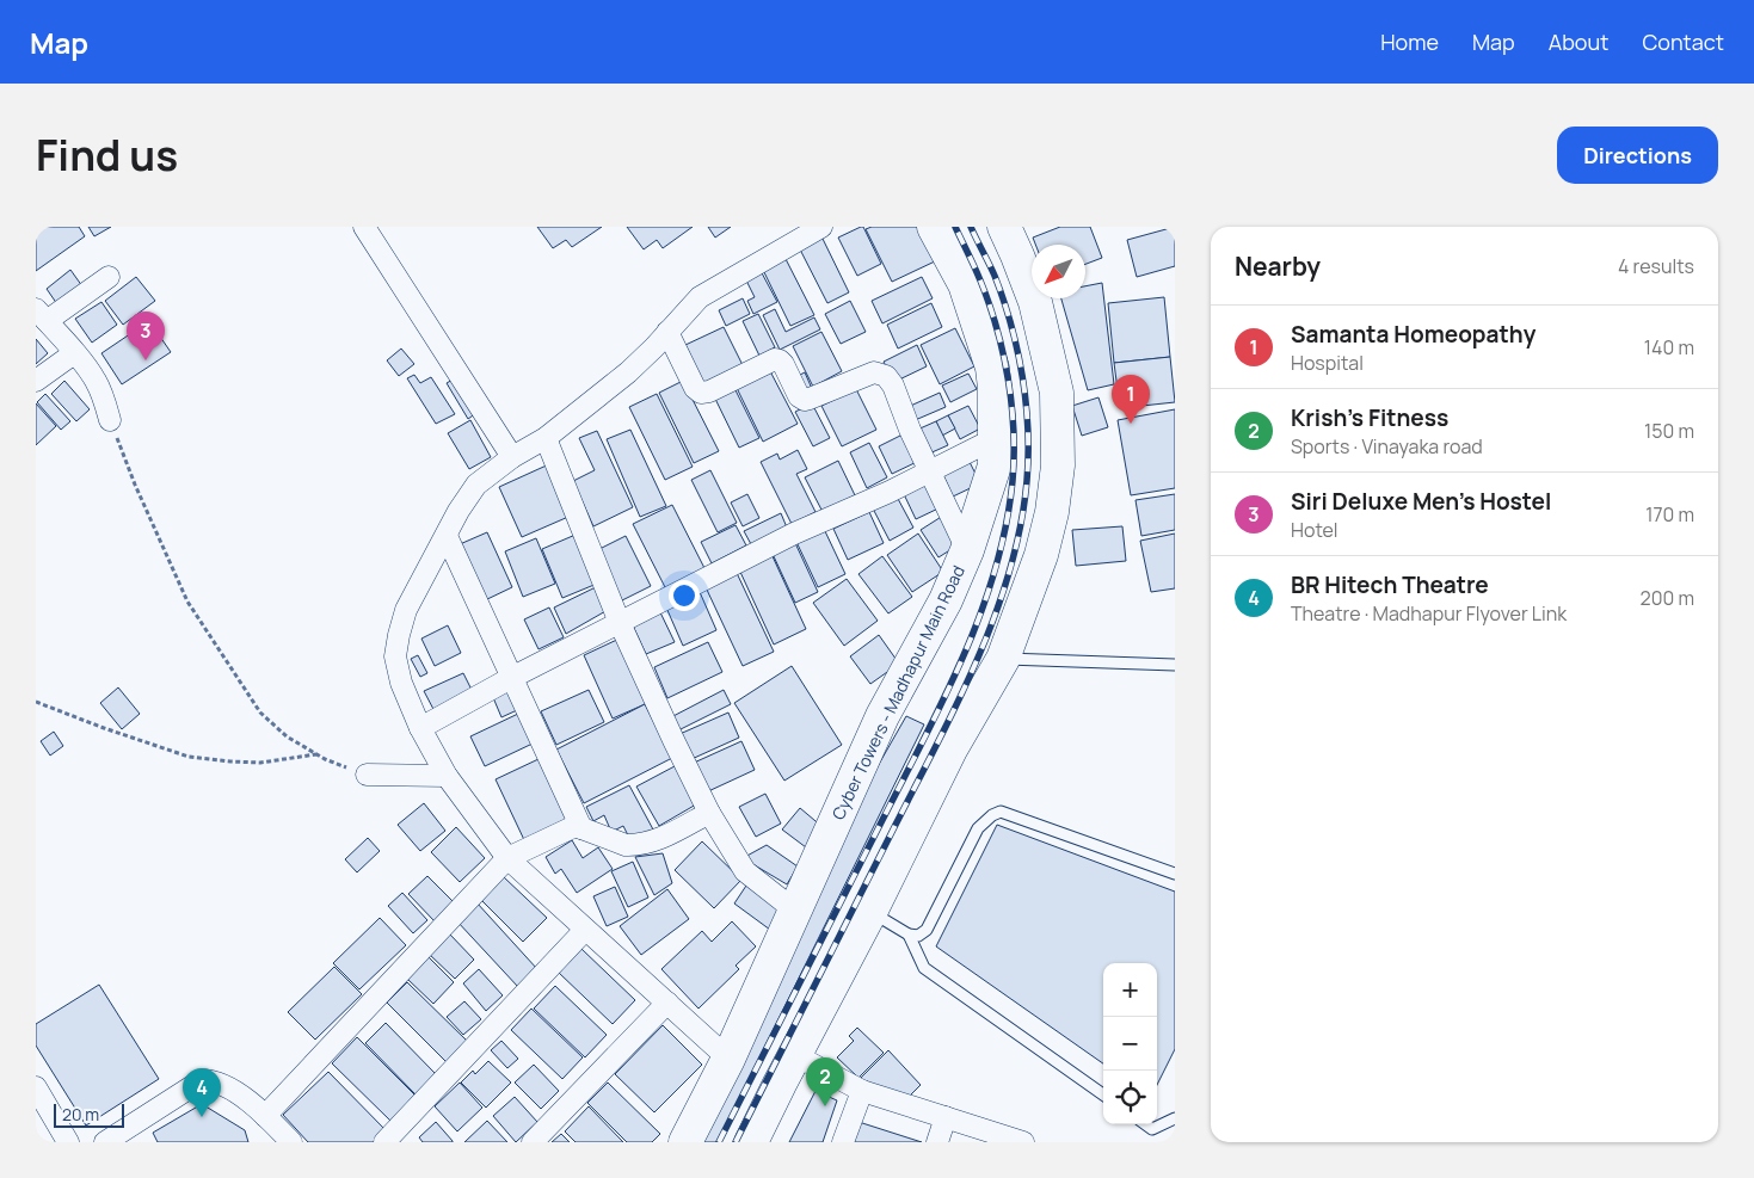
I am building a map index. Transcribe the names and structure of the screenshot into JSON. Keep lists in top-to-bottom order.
{
  "streets": {
    "main road": ["Cyber Towers - Madhapur Main Road"]
  },
  "scale_bar": "20 m",
  "north": "bottom left",
  "page": {
    "header": "Map",
    "nav": [
      "Home",
      "Map",
      "About",
      "Contact"
    ],
    "title": "Find us",
    "buttons": "Directions",
    "heading": ["Nearby", "4 results"],
    "list": [
      {
        "mark": "1",
        "name": "Samanta Homeopathy",
        "note": "Hospital",
        "value": "140 m"
      },
      {
        "mark": "2",
        "name": "Krish's Fitness",
        "note": "Sports · Vinayaka road",
        "value": "150 m"
      },
      {
        "mark": "3",
        "name": "Siri Deluxe Men's Hostel",
        "note": "Hotel",
        "value": "170 m"
      },
      {
        "mark": "4",
        "name": "BR Hitech Theatre",
        "note": "Theatre · Madhapur Flyover Link",
        "value": "200 m"
      }
    ],
    "pins": [
      "3",
      "1",
      "2",
      "4"
    ],
    "map_buttons": ["+", "−"],
    "scale": "20 m"
  }
}
